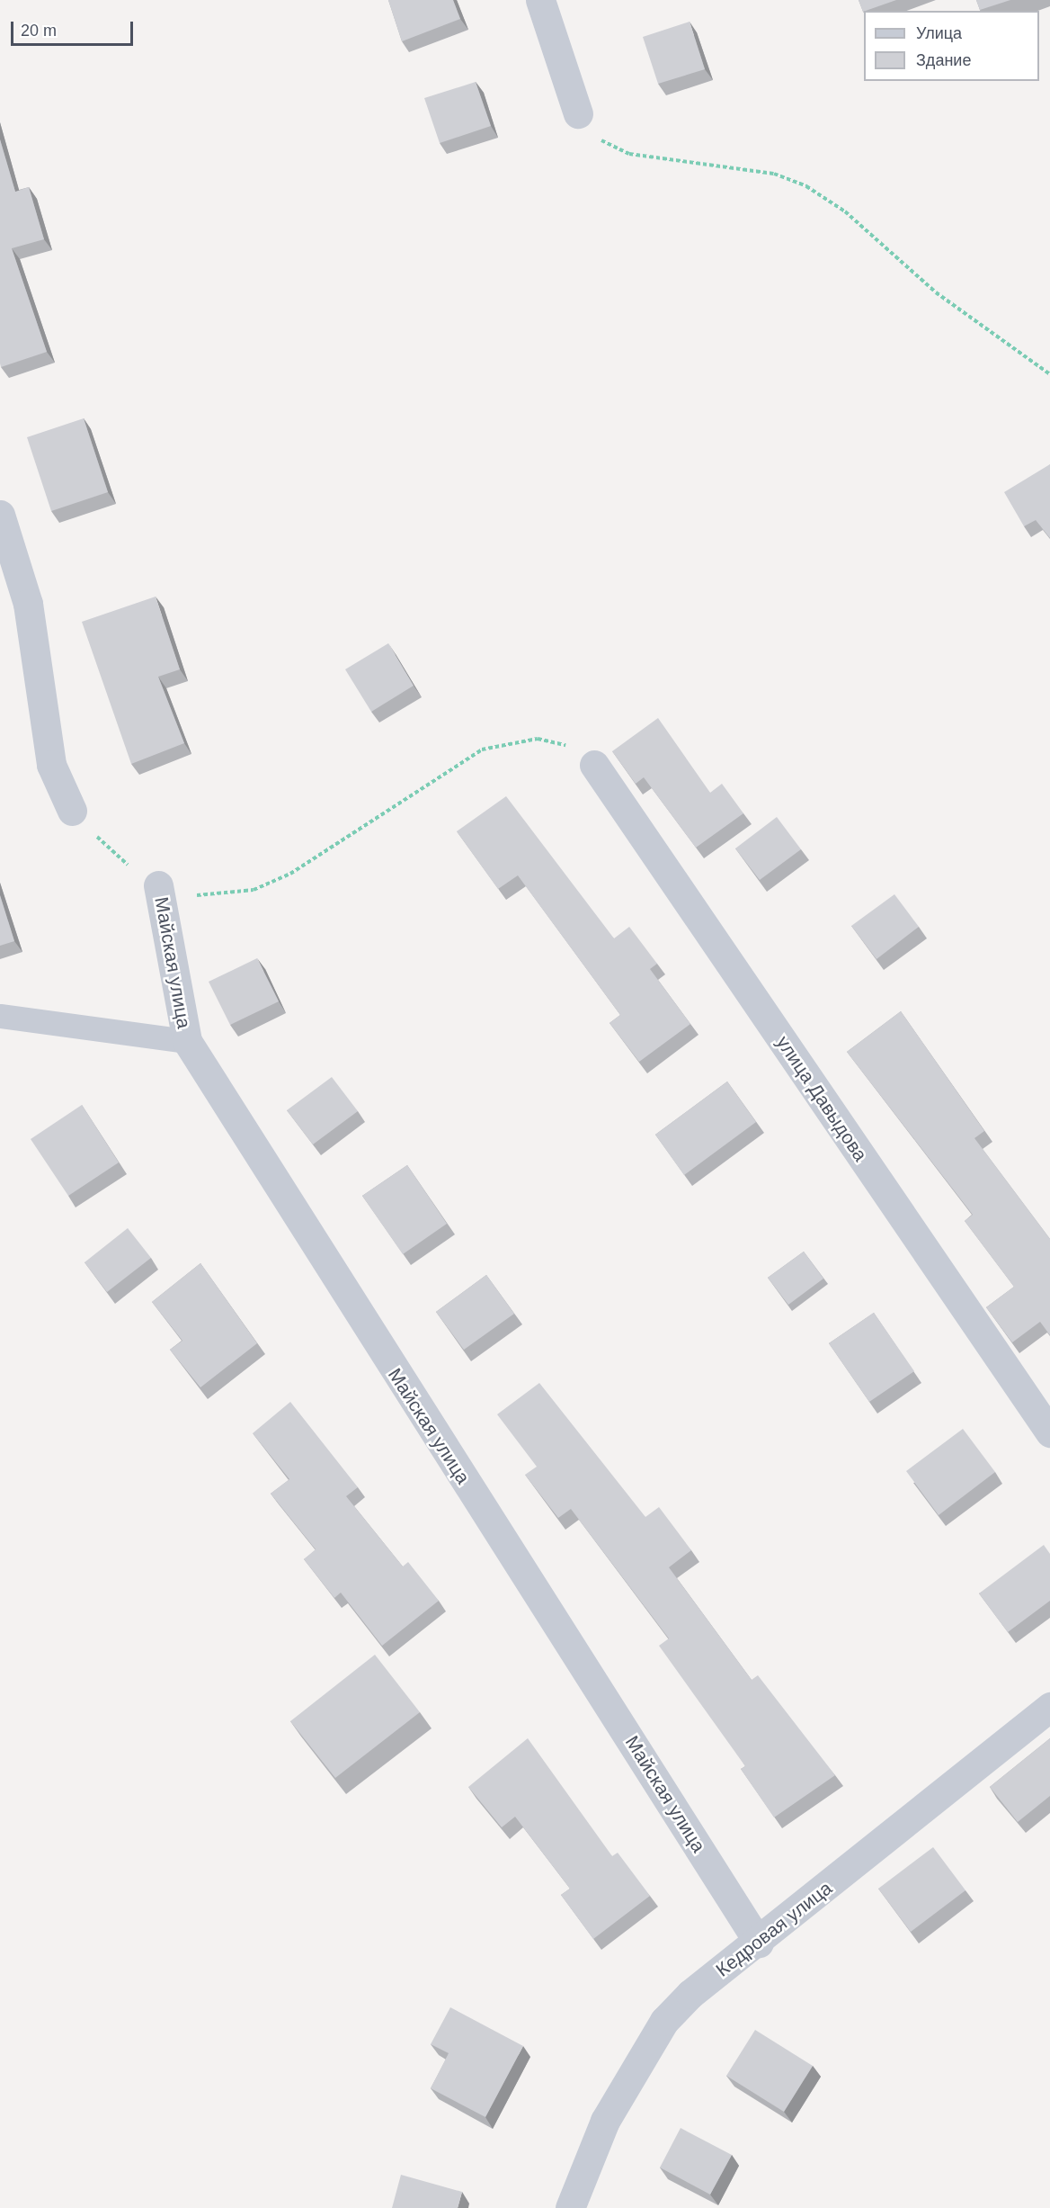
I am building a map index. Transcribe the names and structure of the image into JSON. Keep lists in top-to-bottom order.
{
  "streets": {
    "street": ["Майская улица", "улица Давыдова", "Кедровая улица"]
  },
  "crossings": [
    ["Майская улица", "Кедровая улица"]
  ],
  "legend": ["Улица", "Здание"],
  "scale_bar": "20 m"
}
